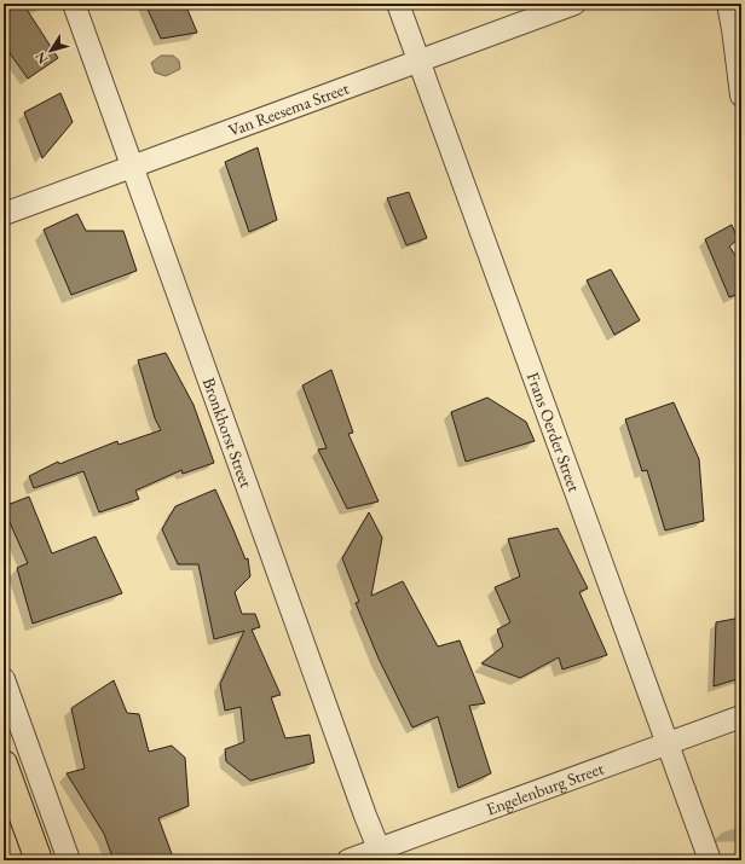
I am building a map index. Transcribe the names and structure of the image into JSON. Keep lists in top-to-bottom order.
{
  "streets": {
    "street": [
      "Van Reesema Street",
      "Bronkhorst Street",
      "Frans Oerder Street",
      "Engelenburg Street"
    ]
  },
  "crossings": [
    ["Van Reesema Street", "Bronkhorst Street"],
    ["Van Reesema Street", "Frans Oerder Street"],
    ["Bronkhorst Street", "Engelenburg Street"],
    ["Frans Oerder Street", "Engelenburg Street"]
  ],
  "north": "bottom left"
}
